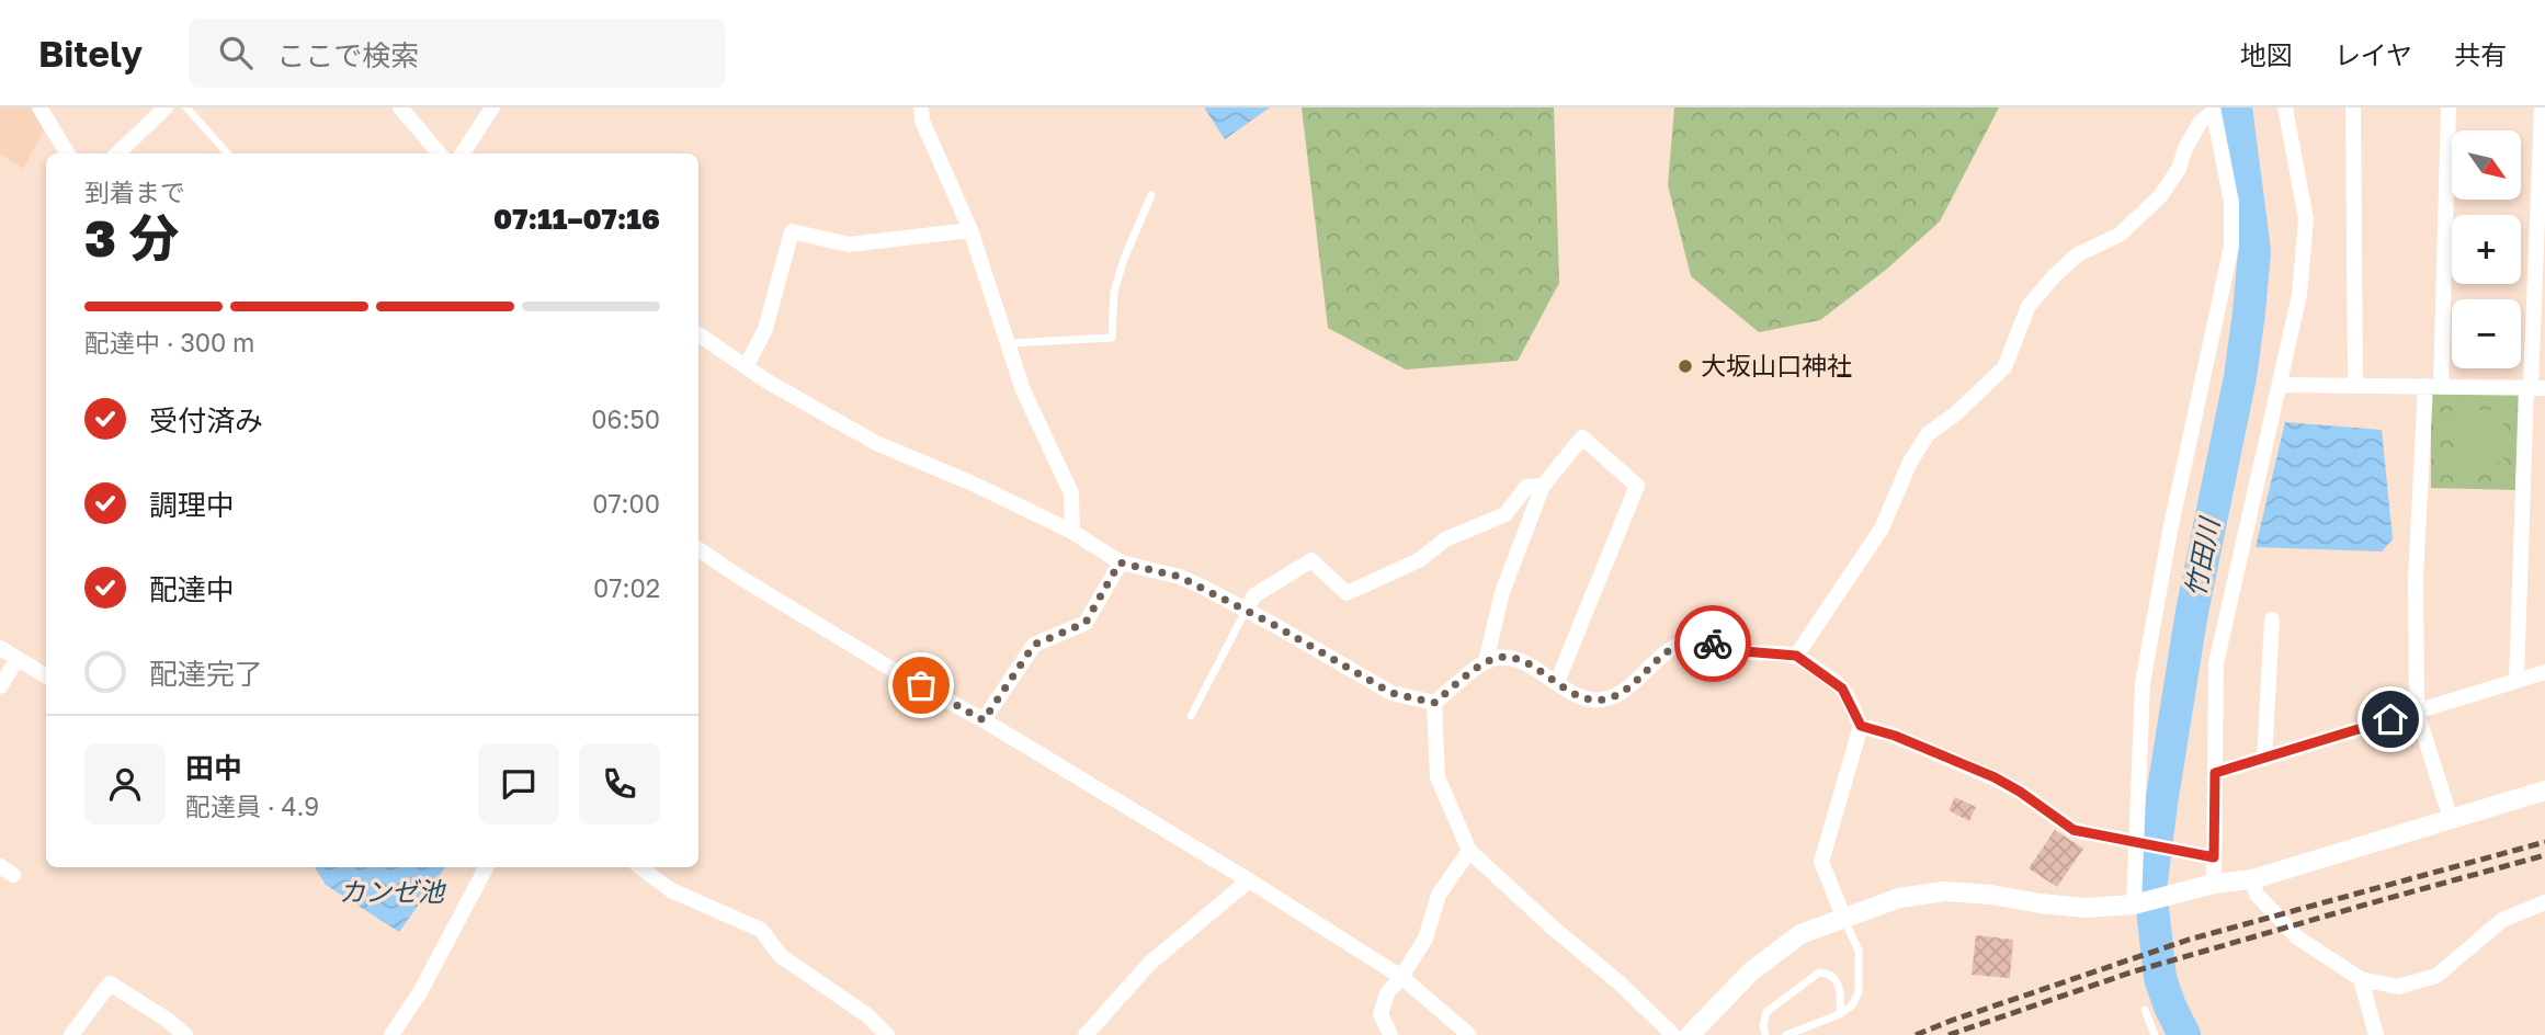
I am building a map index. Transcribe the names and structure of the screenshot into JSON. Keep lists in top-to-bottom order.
{
  "water": ["竹田川", "カンゼ池"],
  "places": ["大坂山口神社"],
  "north": "bottom right",
  "page": {
    "header": "Bitely",
    "search": "ここで検索",
    "nav": ["地図", "レイヤ", "共有"],
    "map_buttons": ["+", "−"],
    "heading": ["3 分", "到着まで", "07:11–07:16"],
    "panel": ["田中", "配達員 · 4.9"],
    "bar": "配達中 · 300 m",
    "list": [
      ["受付済み", "06:50"],
      ["調理中", "07:00"],
      ["配達中", "07:02"],
      "配達完了"
    ]
  }
}
